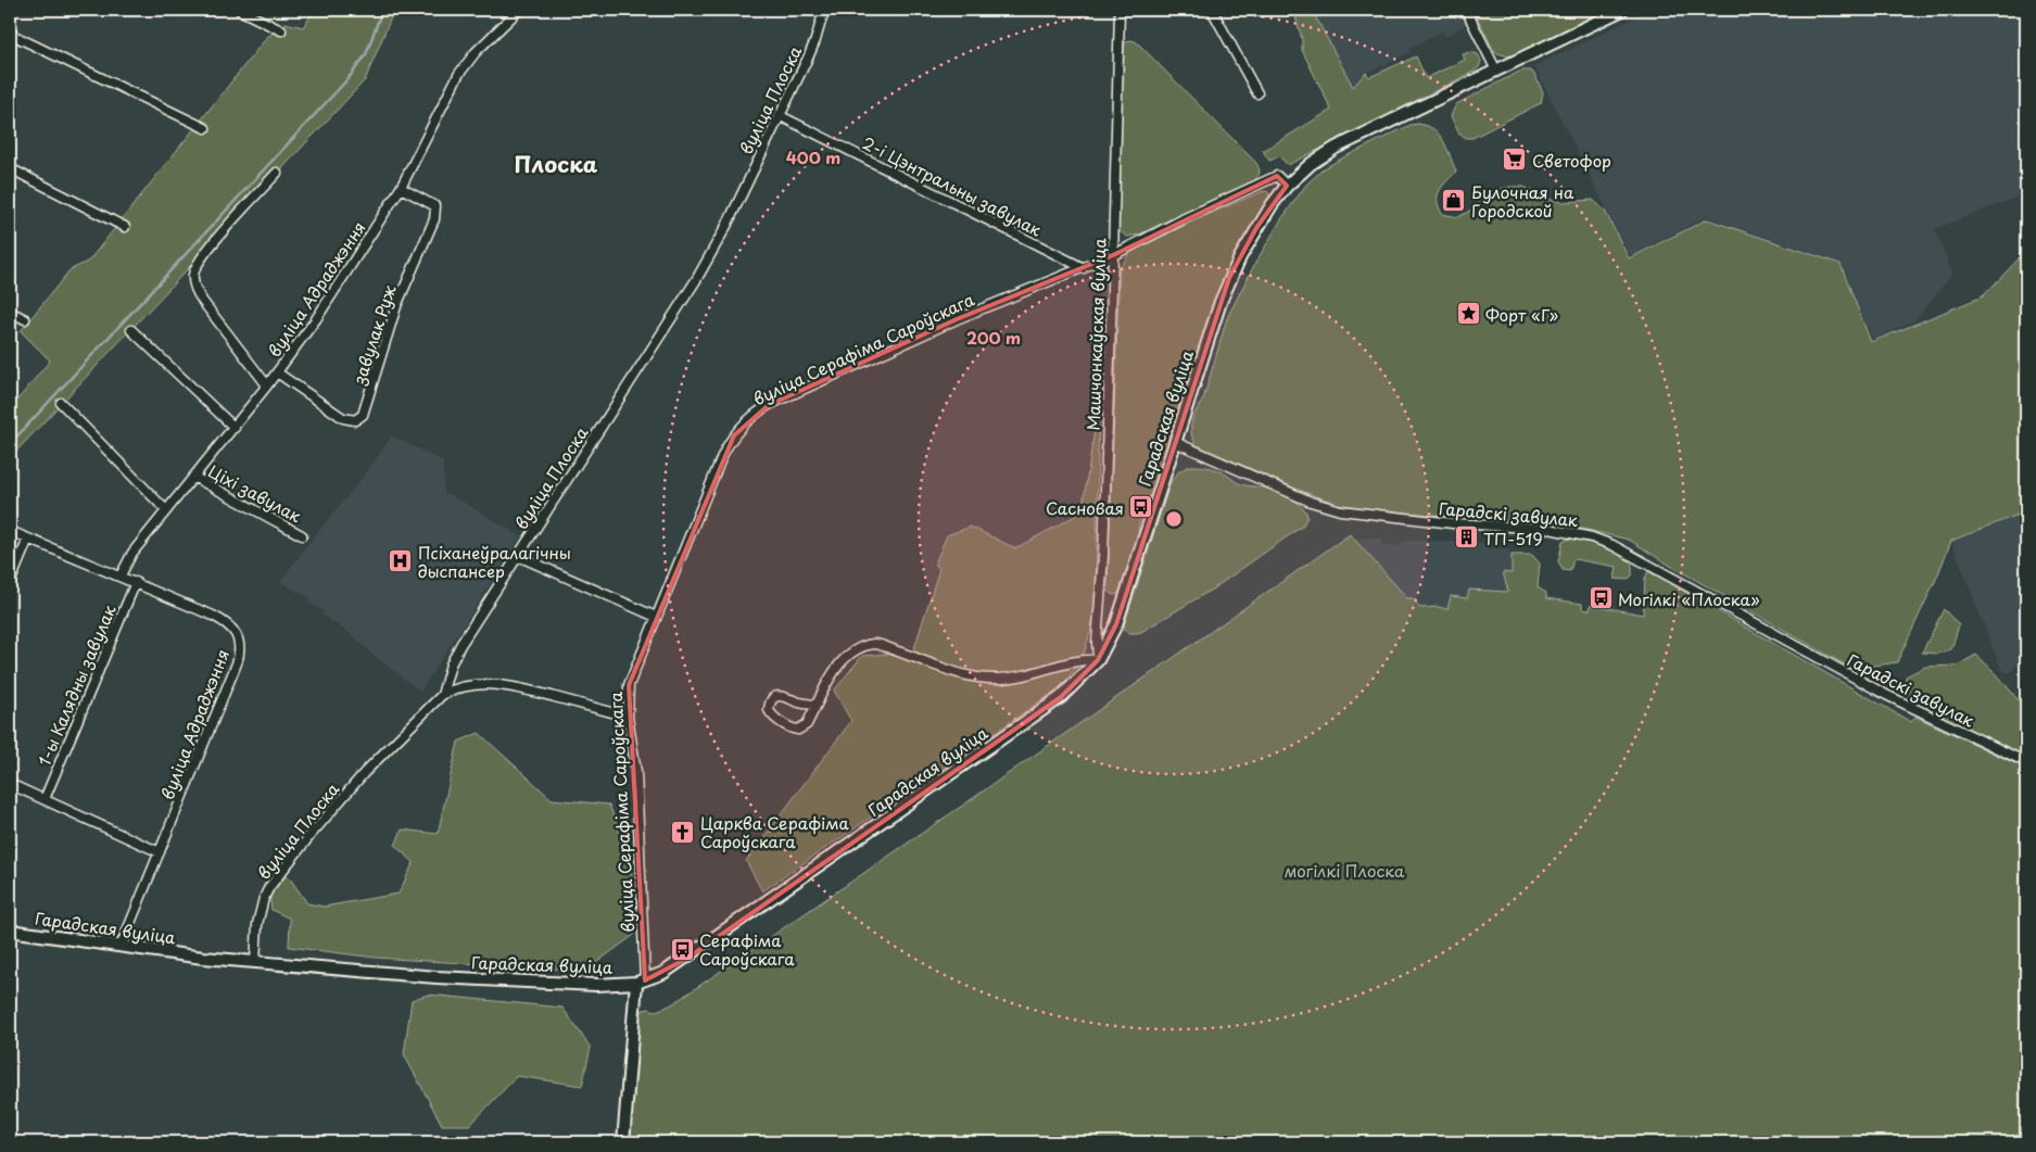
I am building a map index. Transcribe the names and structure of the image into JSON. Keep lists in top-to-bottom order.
{
  "streets": {
    "main road": ["Гарадская вуліца"],
    "street": [
      "вуліца Плоска",
      "2-і Цэнтральны завулак",
      "вуліца Адраджэння",
      "завулак Руж",
      "Машчонкаўская вуліца",
      "вуліца Серафіма Сароўскага",
      "Ціхі завулак",
      "Гарадскі завулак",
      "1-ы Калядны завулак"
    ]
  },
  "crossings": [
    ["вуліца Плоска", "2-і Цэнтральны завулак"],
    ["вуліца Плоска", "Гарадская вуліца"],
    ["2-і Цэнтральны завулак", "вуліца Серафіма Сароўскага"],
    ["вуліца Адраджэння", "завулак Руж"],
    ["вуліца Адраджэння", "Гарадская вуліца"],
    ["вуліца Адраджэння", "Ціхі завулак"],
    ["вуліца Адраджэння", "1-ы Калядны завулак"],
    ["Машчонкаўская вуліца", "вуліца Серафіма Сароўскага"],
    ["Машчонкаўская вуліца", "Гарадская вуліца"],
    ["вуліца Серафіма Сароўскага", "Гарадская вуліца"],
    ["Гарадская вуліца", "Гарадскі завулак"]
  ],
  "districts": ["Плоска"],
  "parks": ["могілкі Плоска"],
  "places": {
    "supermarket": ["Светофор"],
    "shop": ["Булочная на Городской"],
    "place": ["Форт «Г»"],
    "bus stop": ["Сасновая", "Могілкі «Плоска»", "Серафіма Сароўскага"],
    "building": ["ТП-519"],
    "hospital": ["Псіханеўралагічны дыспансер"],
    "church": ["Царква Серафіма Сароўскага"]
  },
  "rings": ["400 m", "200 m"]
}
